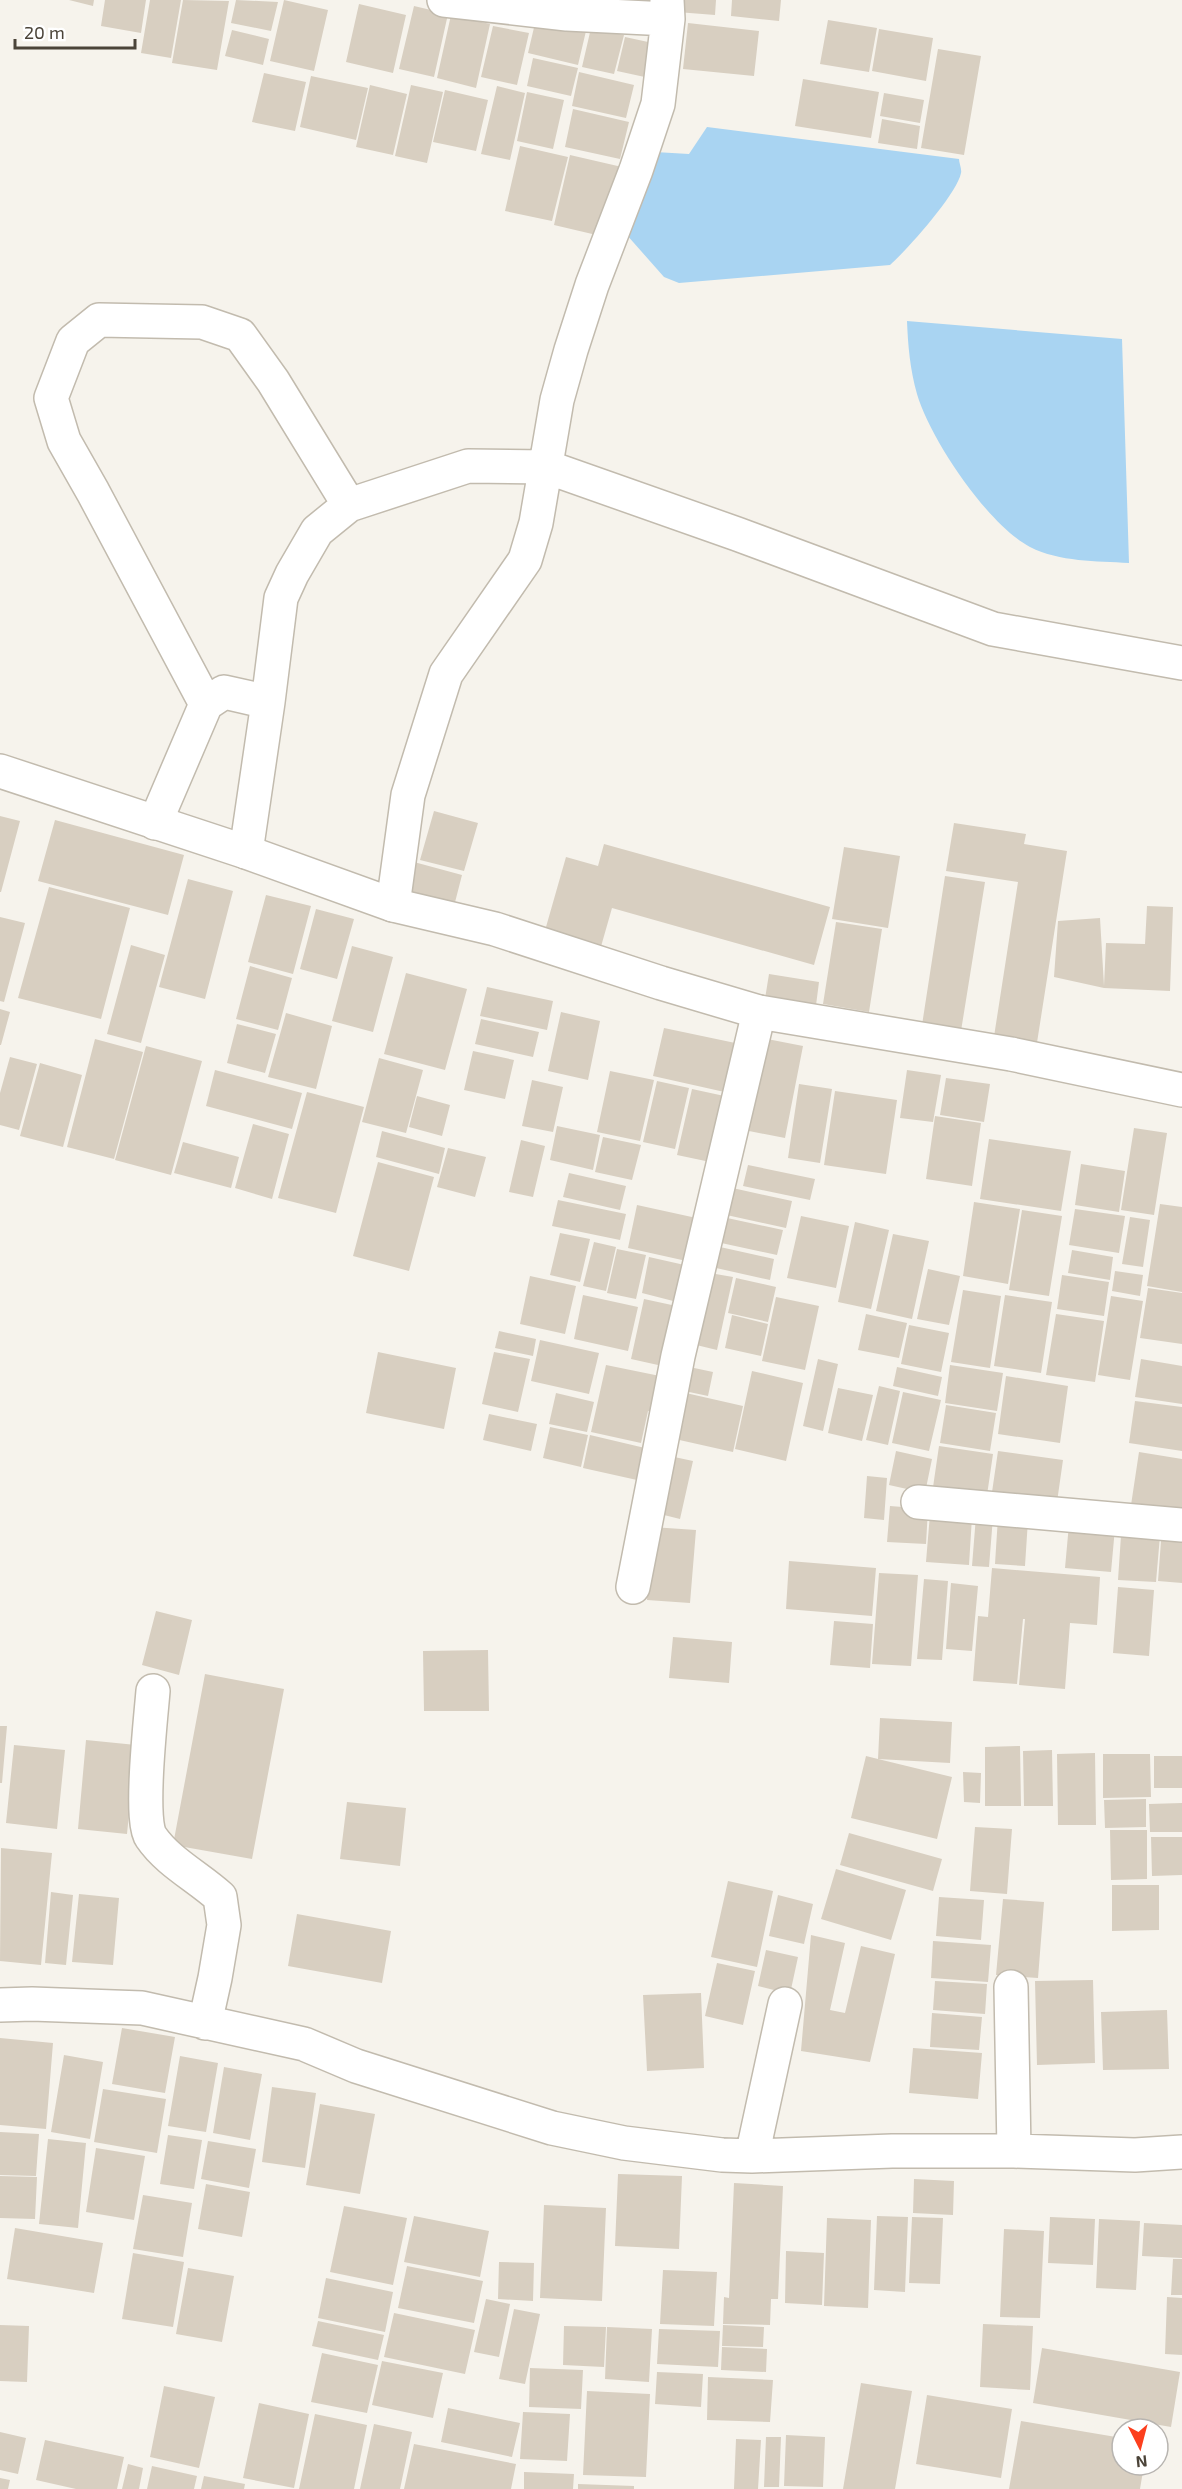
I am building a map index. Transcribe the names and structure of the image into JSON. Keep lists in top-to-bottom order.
{
  "scale_bar": "20 m",
  "north": "bottom"
}
